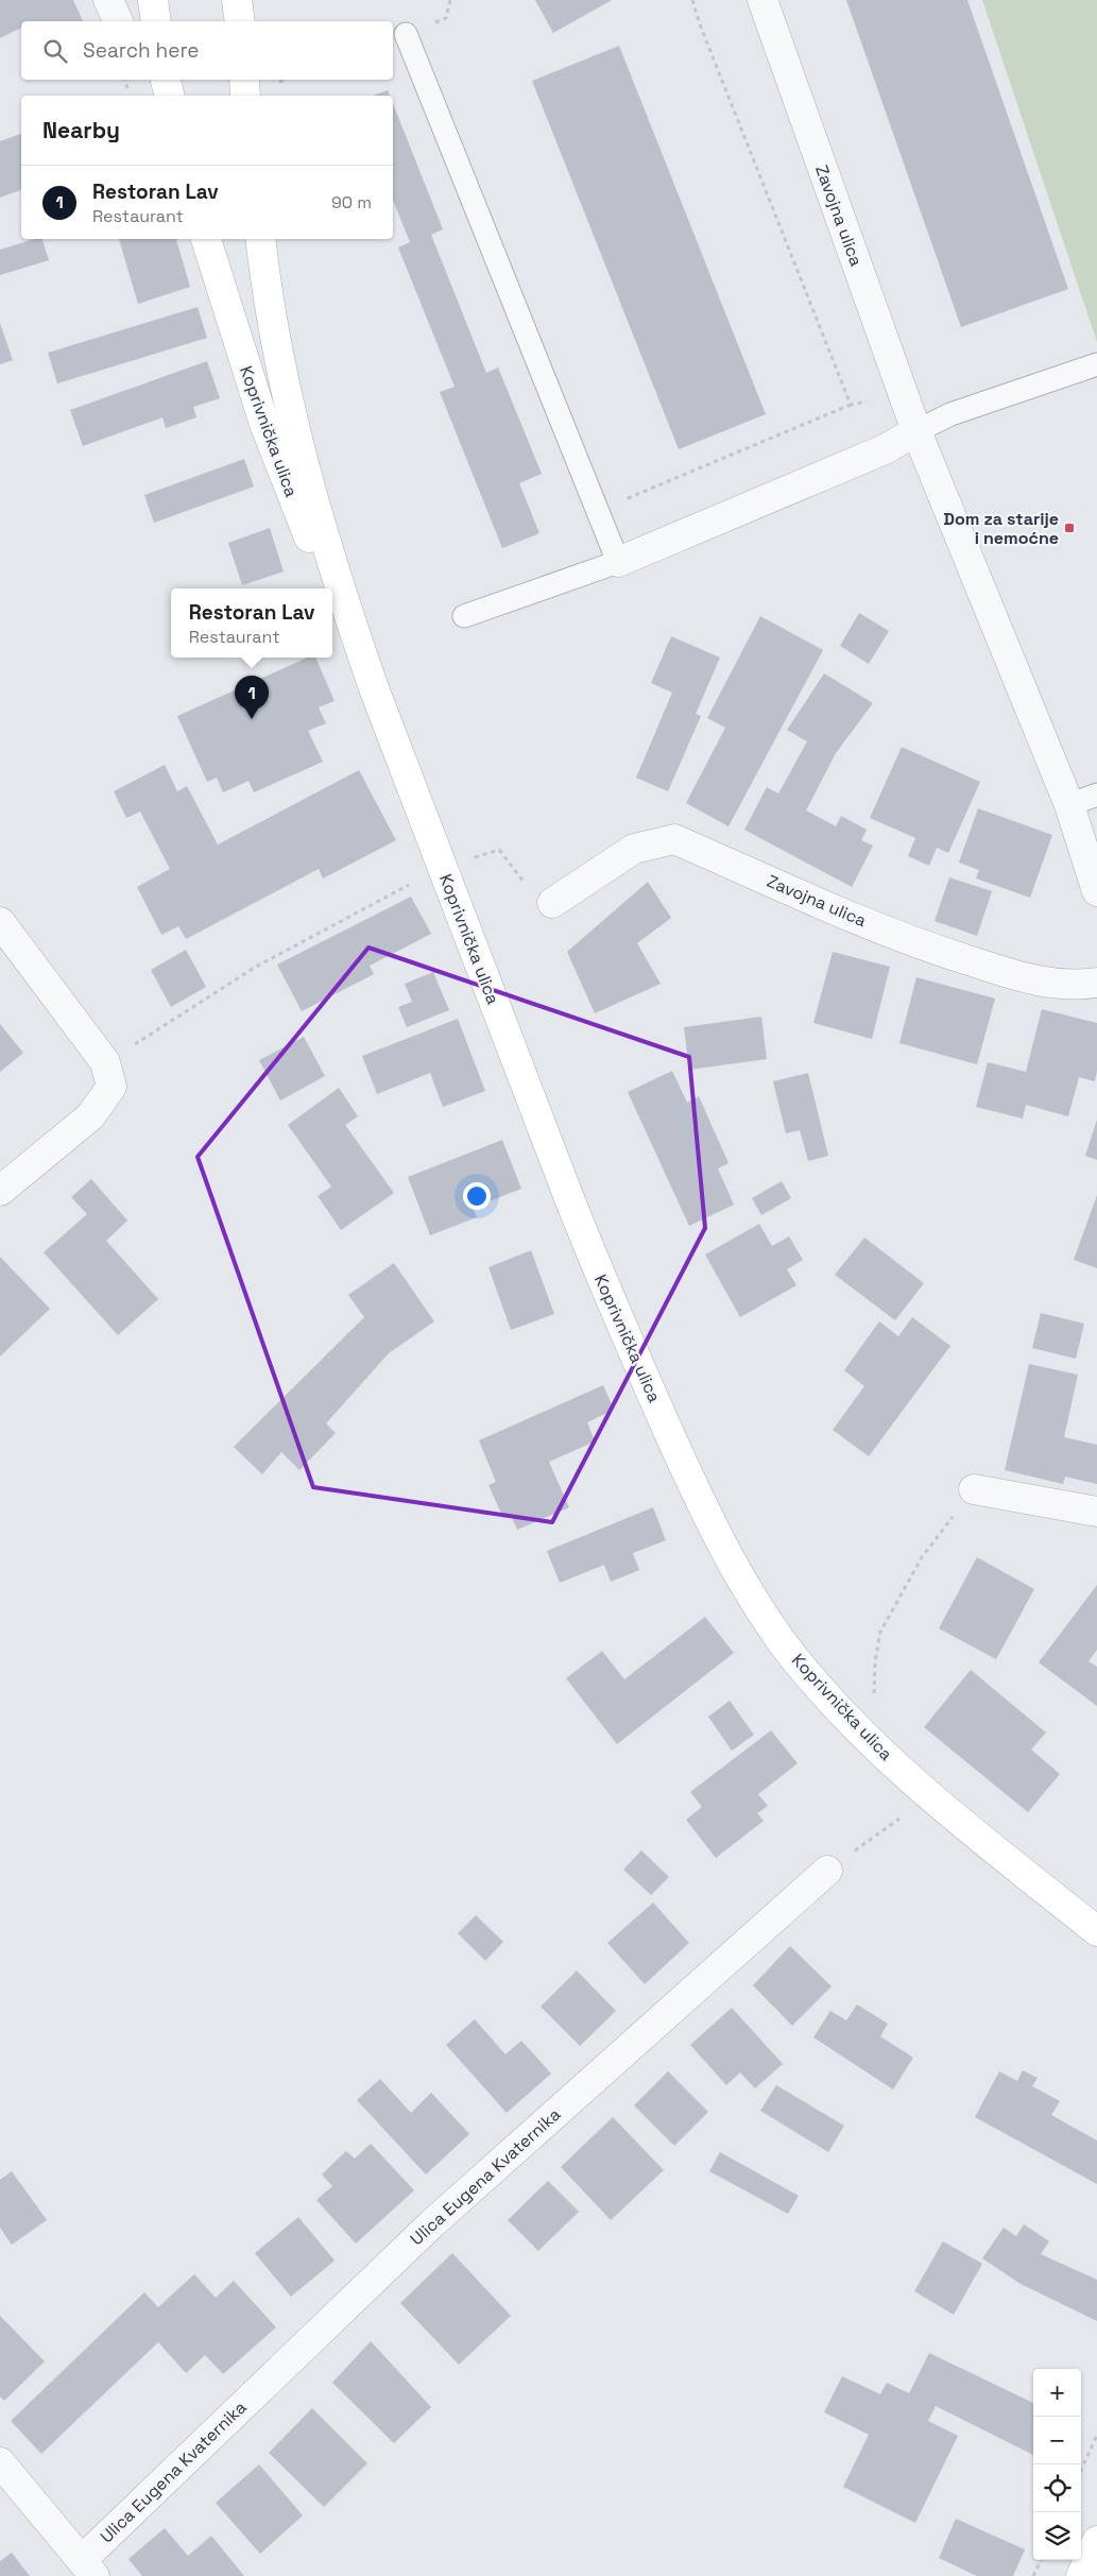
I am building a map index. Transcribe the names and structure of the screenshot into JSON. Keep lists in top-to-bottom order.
{
  "streets": {
    "main road": ["Koprivnička ulica"],
    "street": ["Zavojna ulica", "Ulica Eugena Kvaternika"]
  },
  "places": {
    "transit": ["Dom za starije i nemoćne"]
  },
  "page": {
    "search": "Search here",
    "heading": "Nearby",
    "list": [
      {
        "mark": "1",
        "name": "Restoran Lav",
        "note": "Restaurant",
        "value": "90 m"
      }
    ],
    "popup": ["Restoran Lav", "Restaurant"],
    "pins": "1",
    "map_buttons": ["+", "−"]
  }
}
